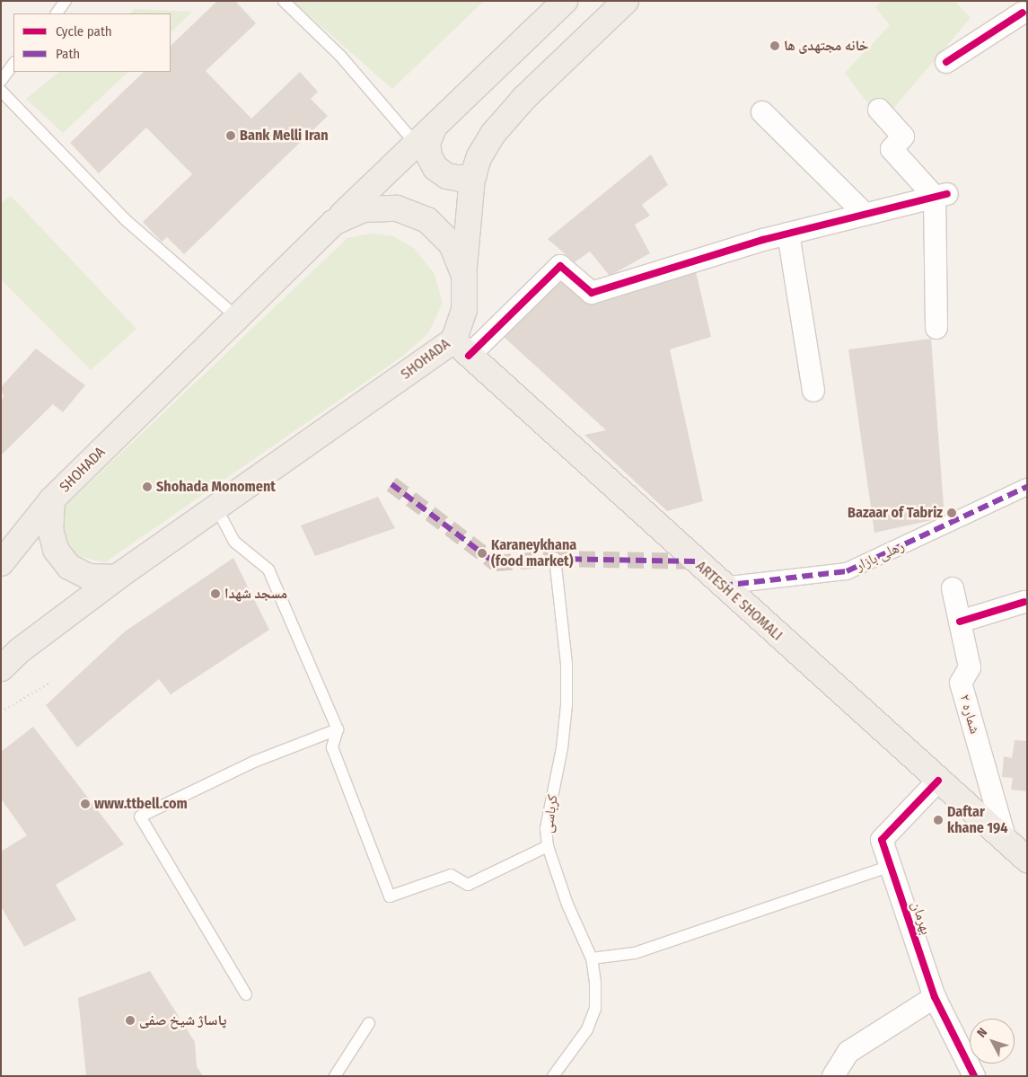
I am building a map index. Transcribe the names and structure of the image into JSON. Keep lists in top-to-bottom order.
{
  "streets": {
    "main road": ["SHOHADA", "ARTESH E SHOMALI"],
    "street": ["رهلی بازار", "شماره ۲", "بهرمان"],
    "lane": ["کرباسی"]
  },
  "crossings": [
    ["SHOHADA", "ARTESH E SHOMALI"],
    ["رهلی بازار", "ARTESH E SHOMALI"],
    ["ARTESH E SHOMALI", "شماره ۲"],
    ["ARTESH E SHOMALI", "بهرمان"]
  ],
  "places": [
    "خانه مجتهدی ها",
    "Bank Melli Iran",
    "Shohada Monoment",
    "Bazaar of Tabriz",
    "Karaneykhana (food market)",
    "مسجد شهدا",
    "www.ttbell.com",
    "Daftar khane 194",
    "پاساژ شیخ صفی"
  ],
  "legend": ["Cycle path", "Path"],
  "north": "top left"
}
